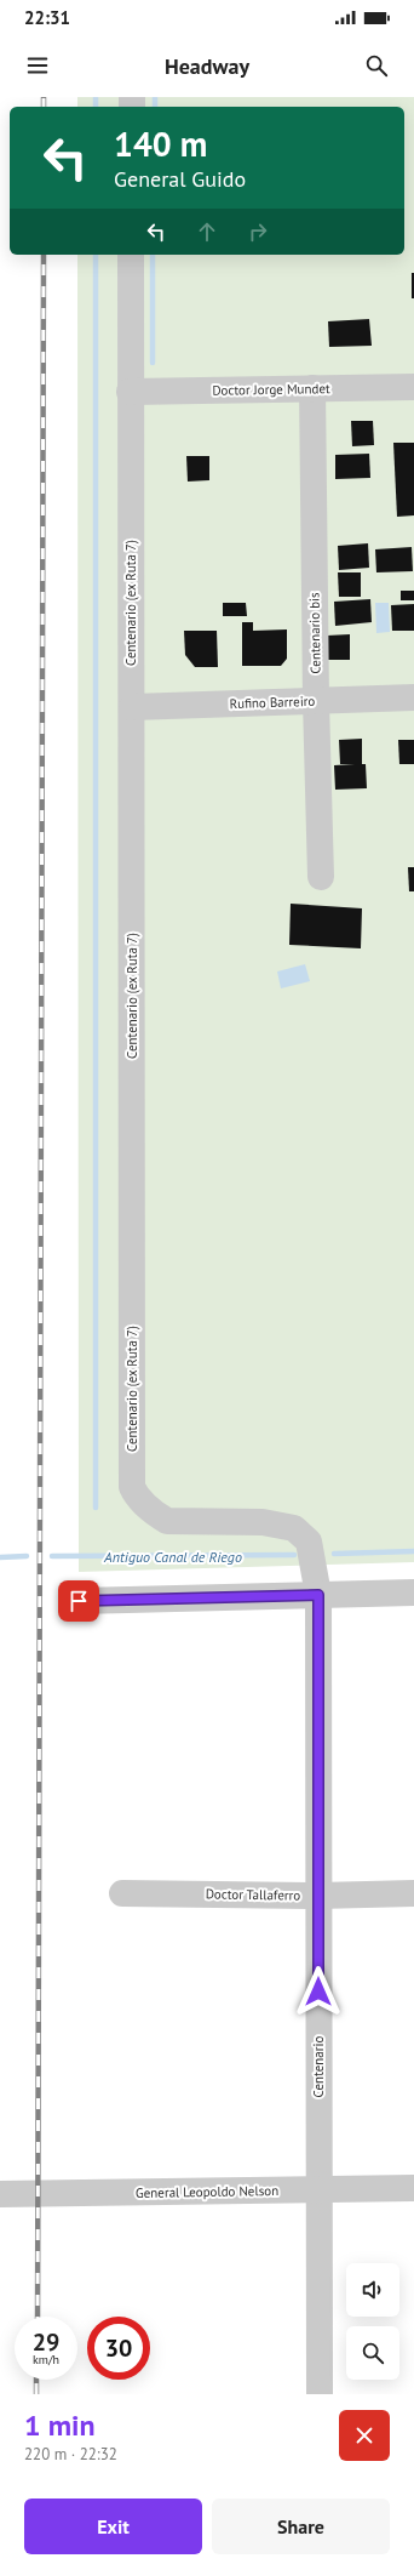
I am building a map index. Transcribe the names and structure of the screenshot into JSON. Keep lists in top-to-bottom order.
{
  "streets": {
    "street": [
      "Doctor Jorge Mundet",
      "Centenario (ex Ruta 7)",
      "Centenario bis",
      "Rufino Barreiro",
      "Doctor Tallaferro",
      "Centenario",
      "General Leopoldo Nelson"
    ]
  },
  "crossings": [
    ["Doctor Jorge Mundet", "Centenario (ex Ruta 7)"],
    ["Doctor Jorge Mundet", "Centenario bis"],
    ["Centenario (ex Ruta 7)", "Rufino Barreiro"],
    ["Centenario (ex Ruta 7)", "Centenario"],
    ["Centenario bis", "Rufino Barreiro"],
    ["Doctor Tallaferro", "Centenario"],
    ["Centenario", "General Leopoldo Nelson"]
  ],
  "water": ["Antiguo Canal de Riego"],
  "page": {
    "status": "22:31",
    "header": "Headway",
    "turn": ["140 m", "General Guido"],
    "speed": "29 km/h",
    "limit": "30",
    "heading": ["1 min", "220 m · 22:32"],
    "buttons": ["Exit", "Share"]
  }
}
